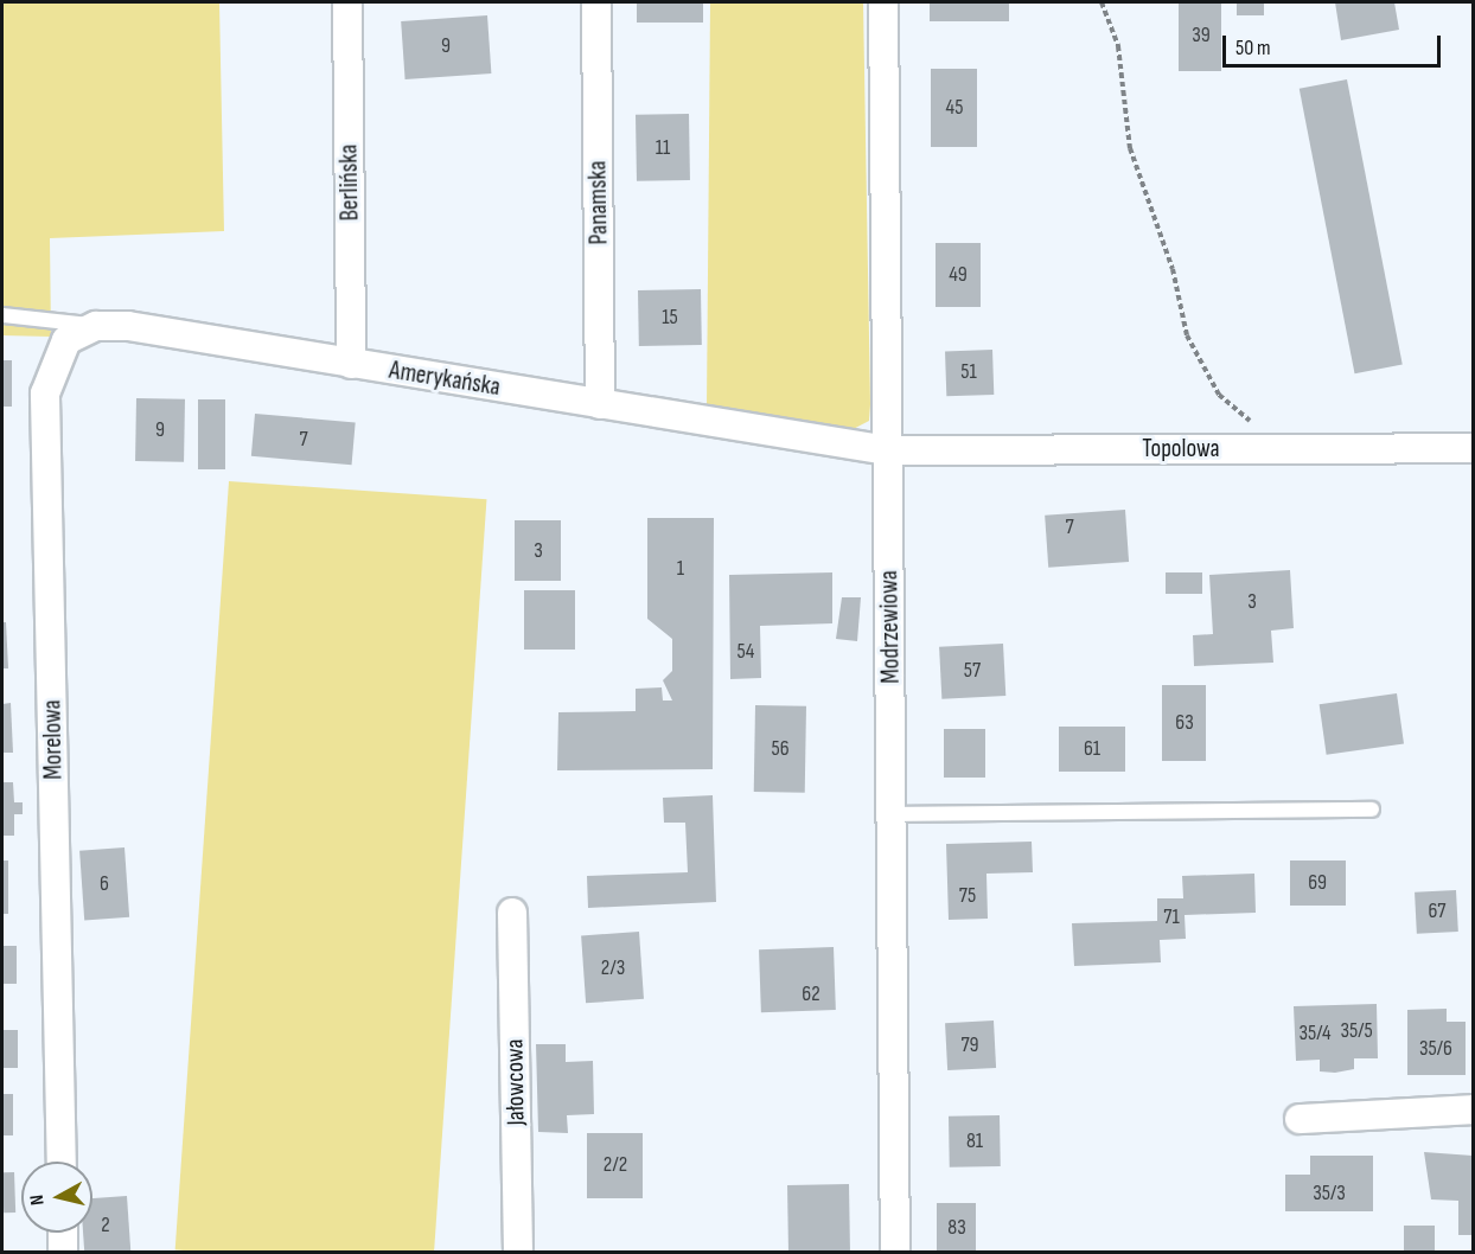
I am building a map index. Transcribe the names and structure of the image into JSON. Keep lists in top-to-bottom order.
{
  "streets": {
    "street": [
      "Berlińska",
      "Panamska",
      "Amerykańska",
      "Topolowa",
      "Modrzewiowa",
      "Morelowa",
      "Jałowcowa"
    ]
  },
  "crossings": [
    ["Berlińska", "Amerykańska"],
    ["Panamska", "Amerykańska"],
    ["Amerykańska", "Topolowa"],
    ["Amerykańska", "Modrzewiowa"],
    ["Amerykańska", "Morelowa"],
    ["Topolowa", "Modrzewiowa"]
  ],
  "house_numbers": [
    "39",
    "9",
    "45",
    "11",
    "49",
    "15",
    "51",
    "9",
    "7",
    "7",
    "3",
    "1",
    "3",
    "54",
    "57",
    "63",
    "56",
    "61",
    "69",
    "6",
    "75",
    "67",
    "71",
    "2/3",
    "62",
    "35/5",
    "35/4",
    "79",
    "35/6",
    "81",
    "2/2",
    "35/3",
    "2",
    "83"
  ],
  "scale_bar": "50 m",
  "north": "left"
}
